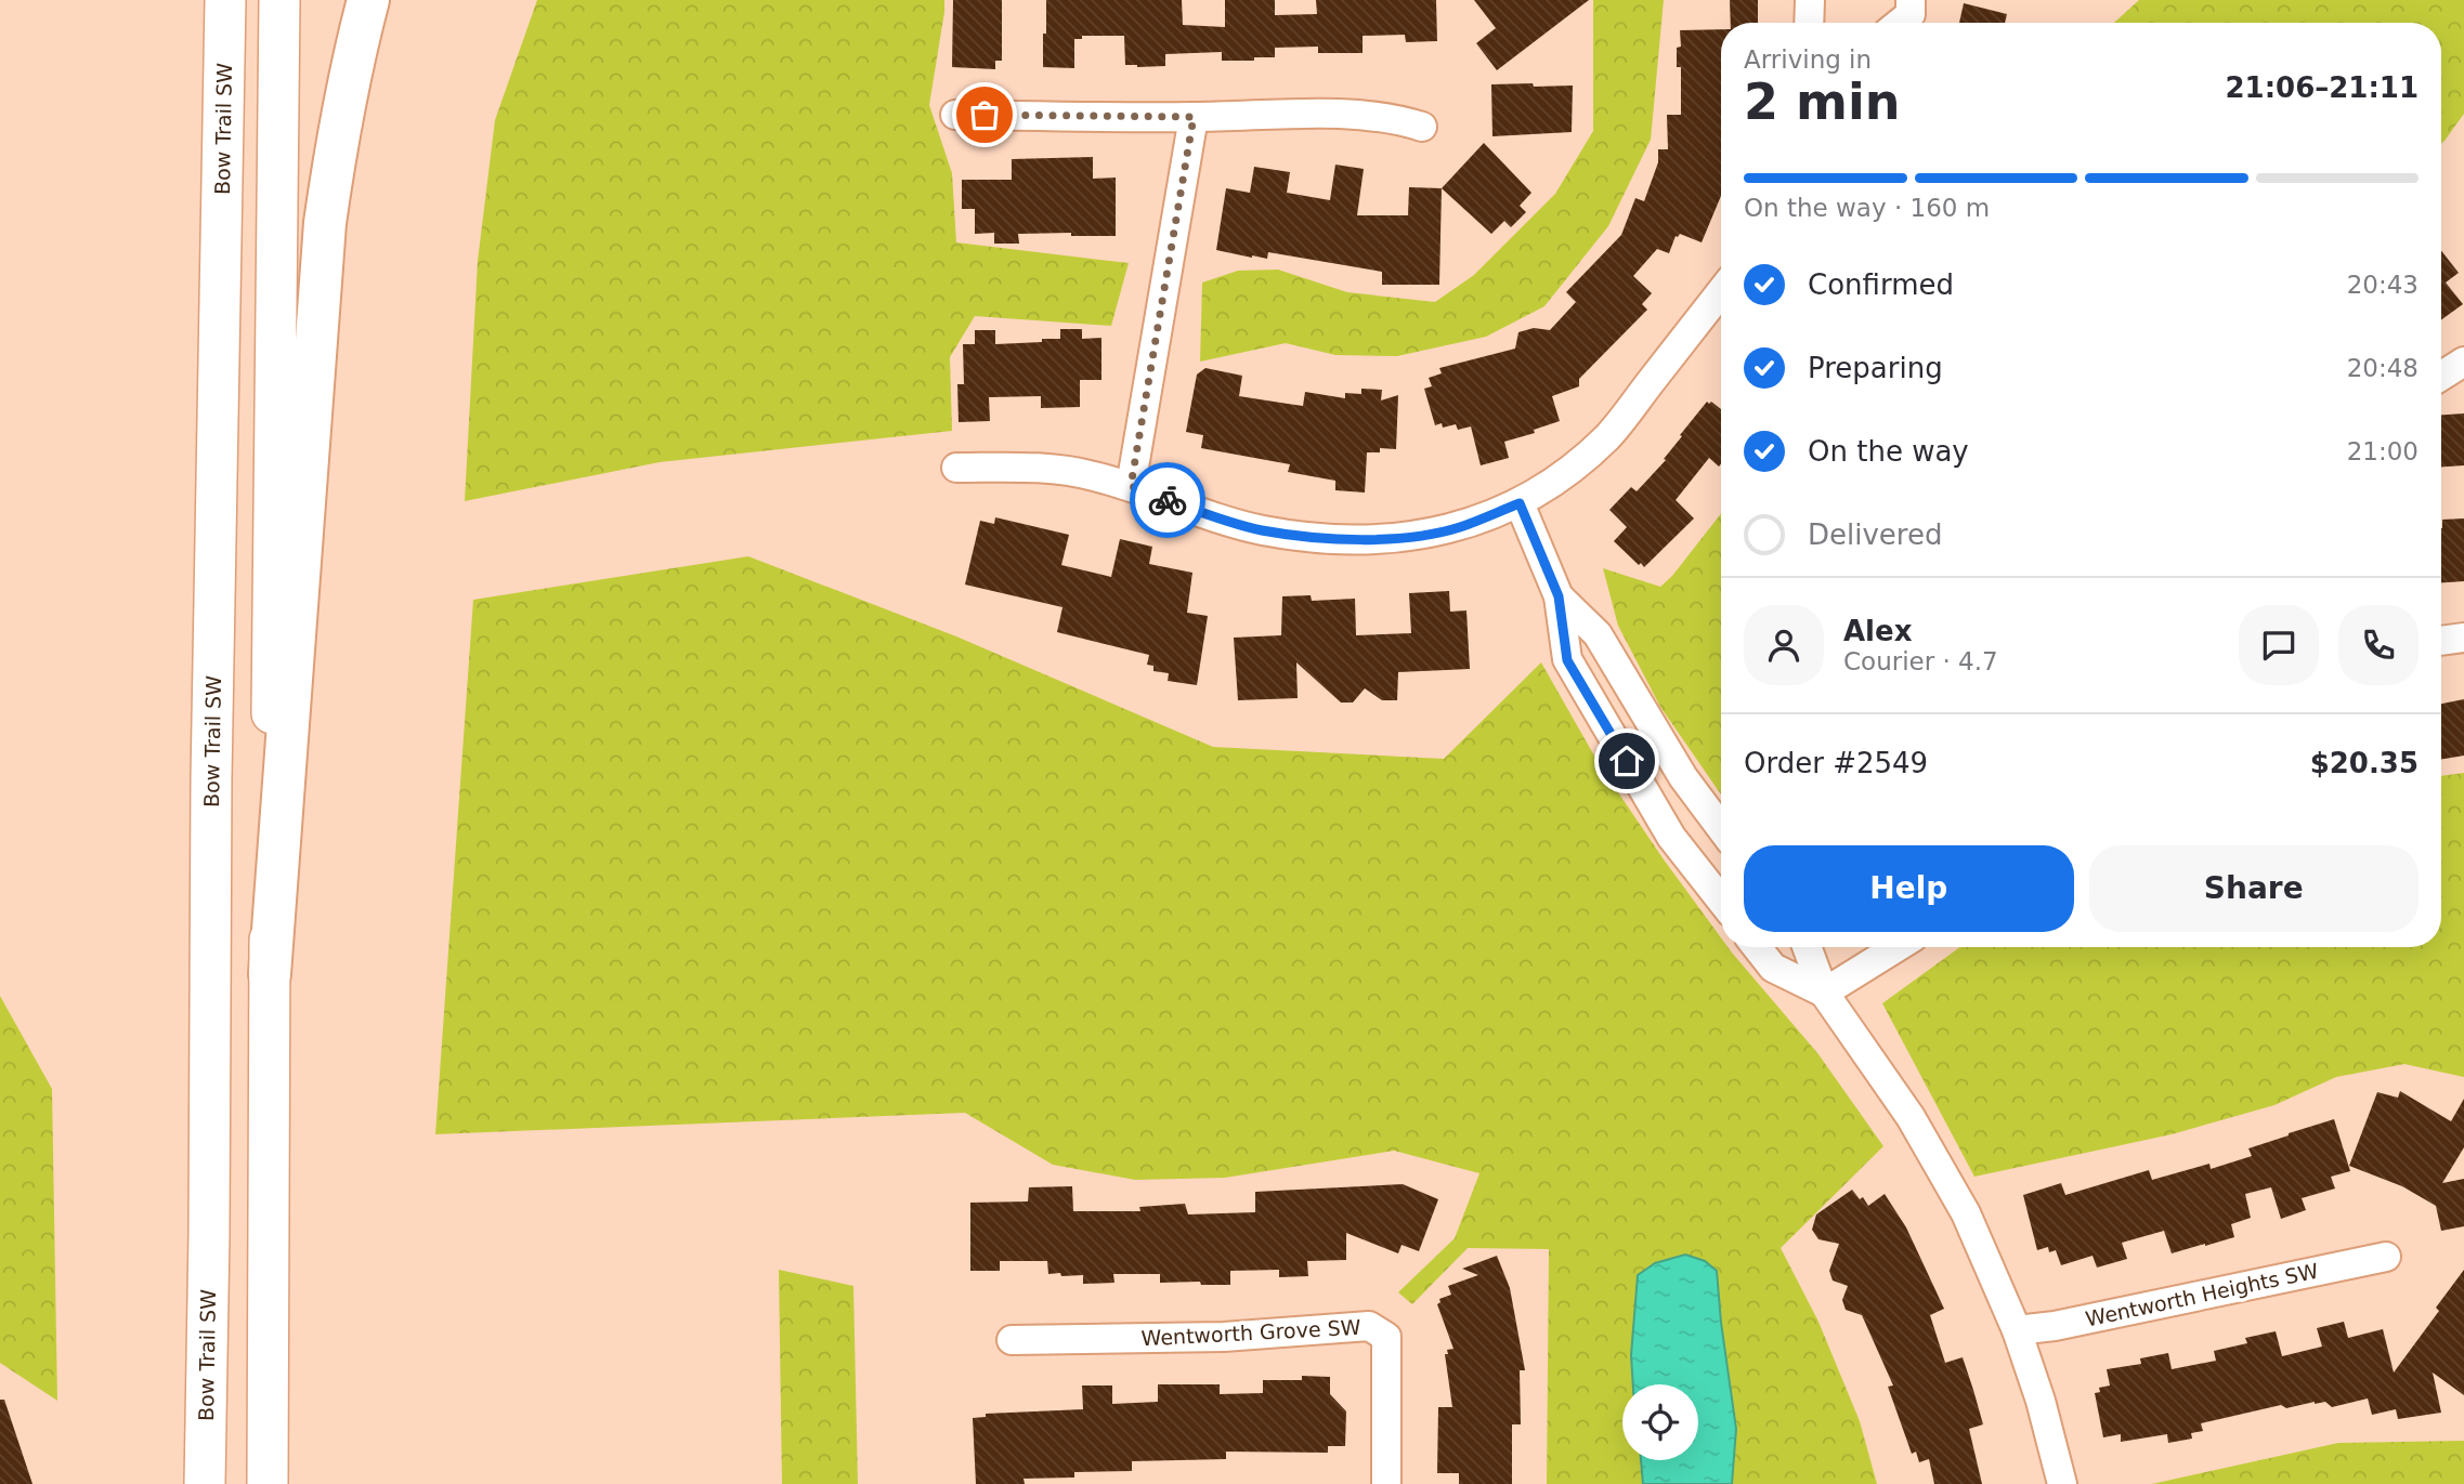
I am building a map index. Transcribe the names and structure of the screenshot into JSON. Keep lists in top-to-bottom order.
{
  "streets": {
    "main road": ["Bow Trail SW"],
    "street": ["Wentworth Heights SW", "Wentworth Grove SW"]
  },
  "page": {
    "heading": ["2 min", "Arriving in", "21:06–21:11"],
    "panel": [
      "Alex",
      "Courier · 4.7",
      "Order #2549",
      "$20.35"
    ],
    "bar": "On the way · 160 m",
    "list": [
      ["Confirmed", "20:43"],
      ["Preparing", "20:48"],
      ["On the way", "21:00"],
      "Delivered"
    ],
    "buttons": ["Help", "Share"]
  }
}
